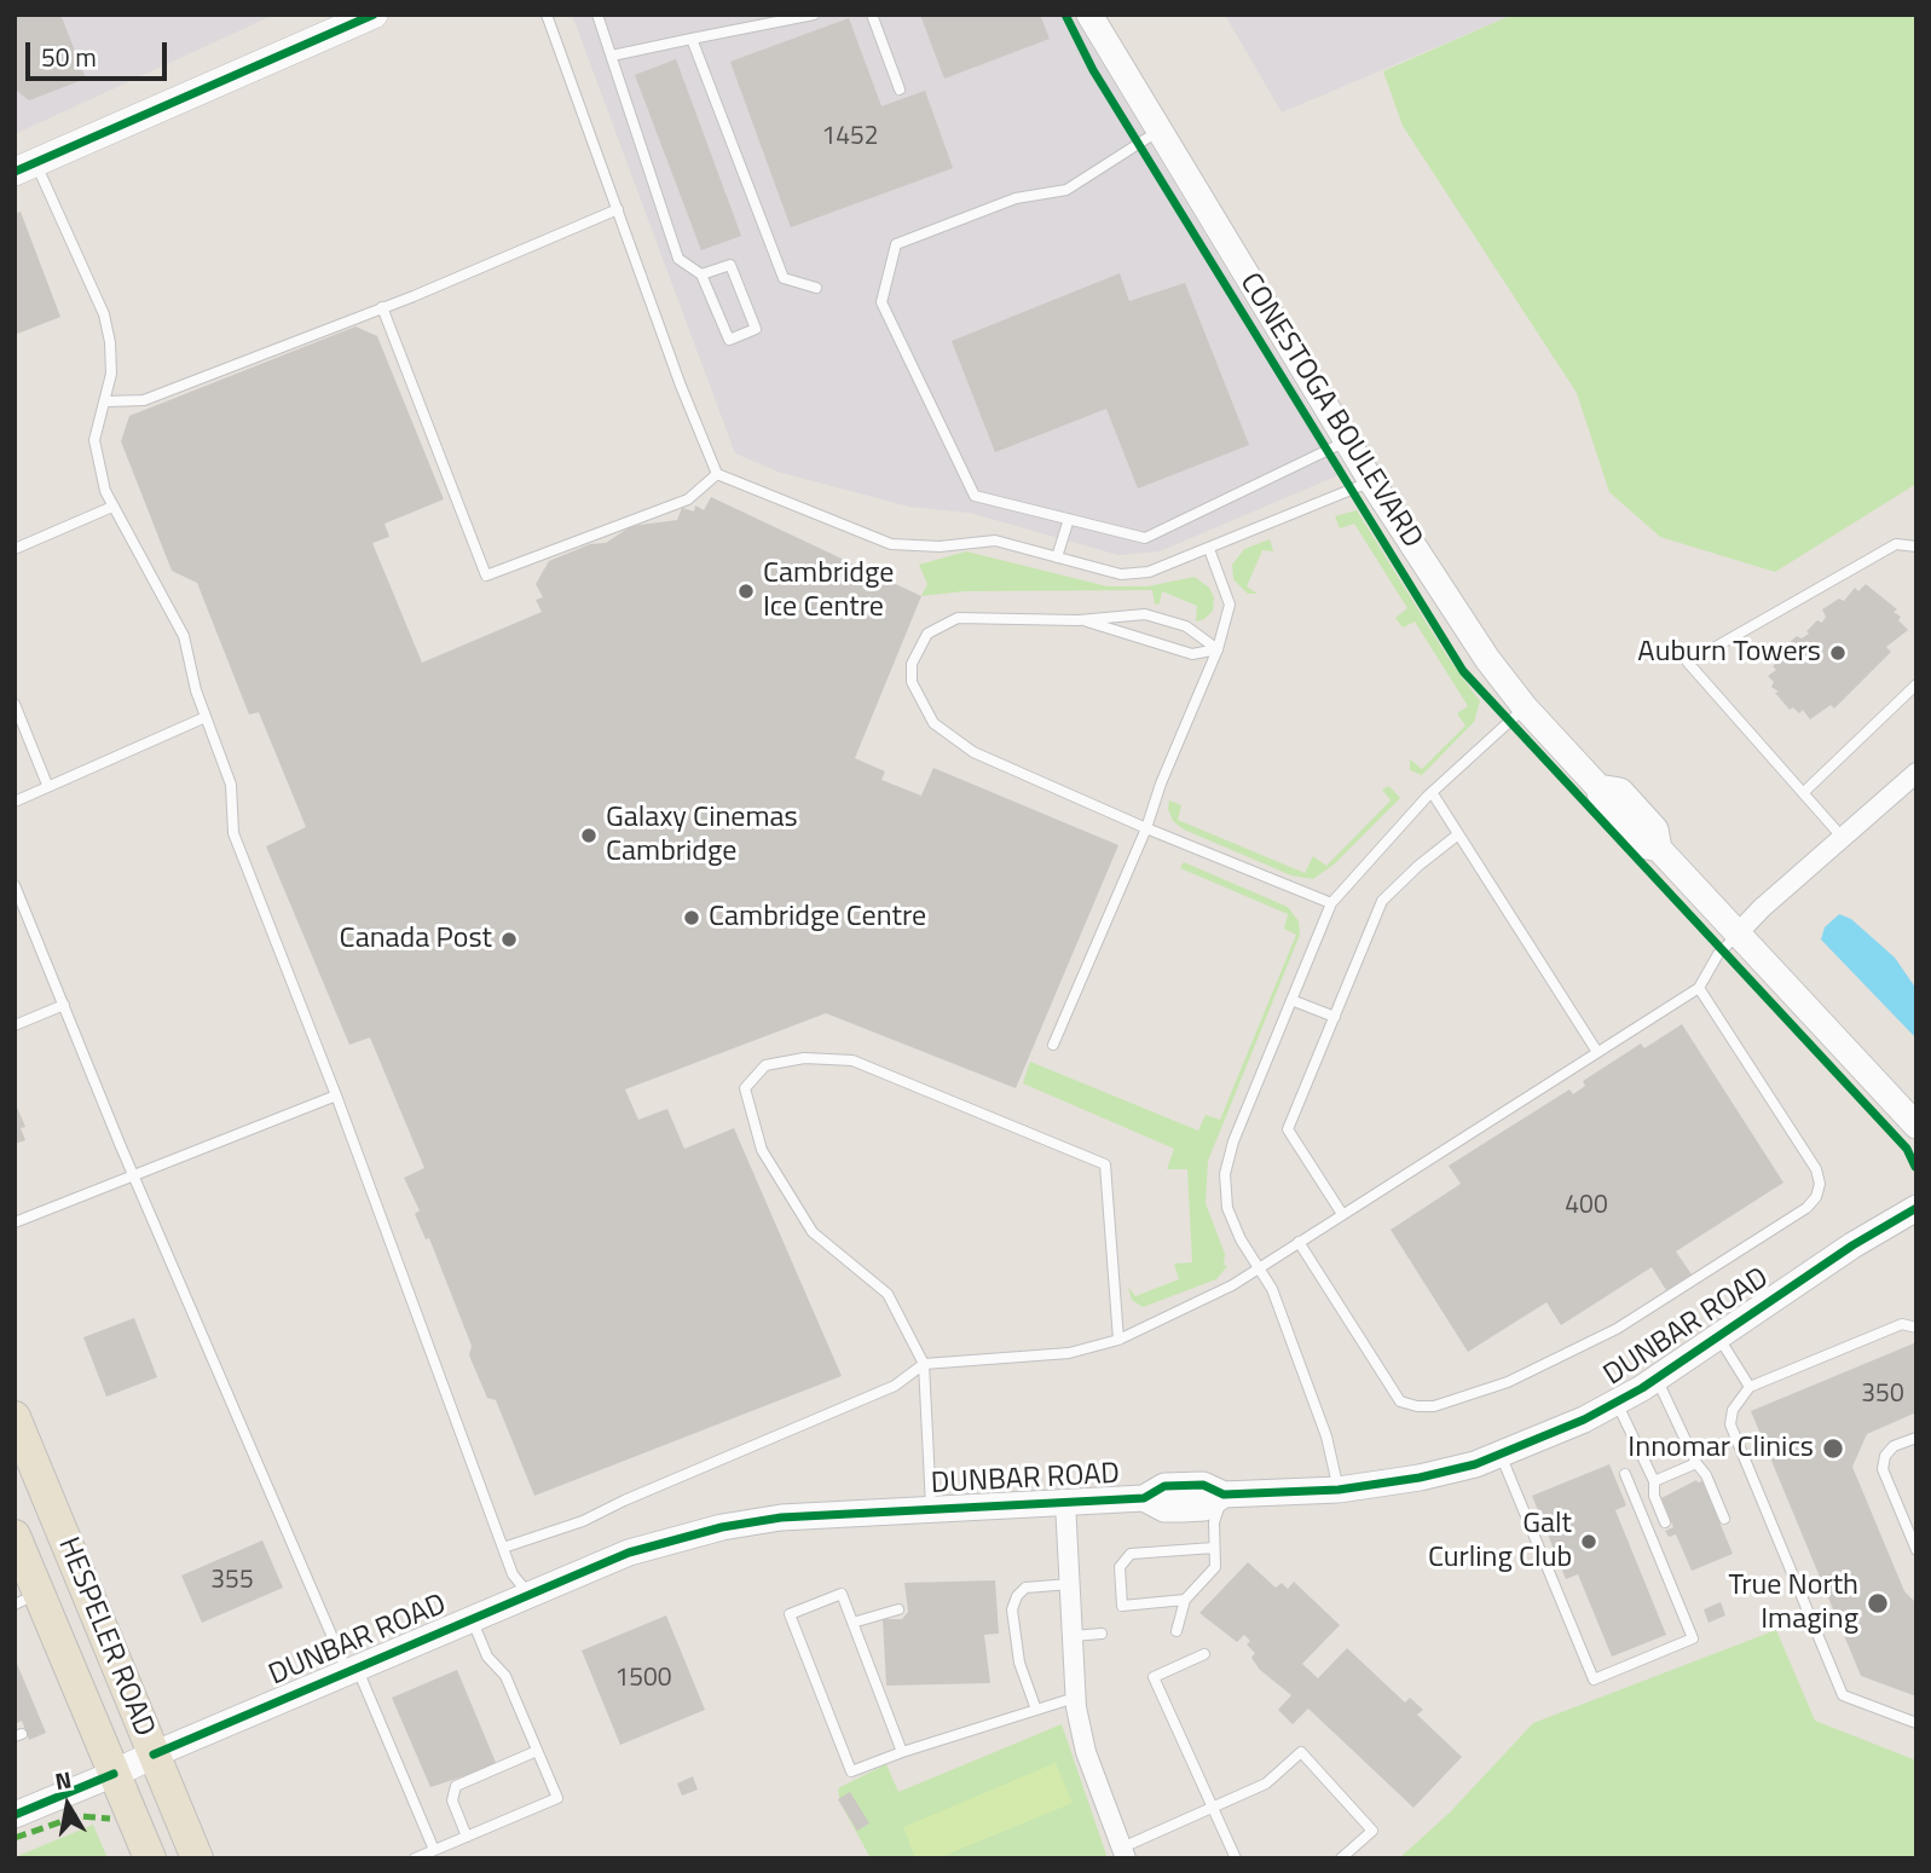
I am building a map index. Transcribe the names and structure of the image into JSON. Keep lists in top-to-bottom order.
{
  "streets": {
    "main road": ["DUNBAR ROAD", "HESPELER ROAD"],
    "street": ["CONESTOGA BOULEVARD"]
  },
  "crossings": [
    ["DUNBAR ROAD", "HESPELER ROAD"]
  ],
  "places": [
    "Cambridge Ice Centre",
    "Auburn Towers",
    "Galaxy Cinemas Cambridge",
    "Cambridge Centre",
    "Canada Post",
    "Innomar Clinics",
    "Galt Curling Club",
    "True North Imaging"
  ],
  "house_numbers": [
    "1452",
    "400",
    "350",
    "355",
    "1500"
  ],
  "scale_bar": "50 m",
  "north": "top"
}
